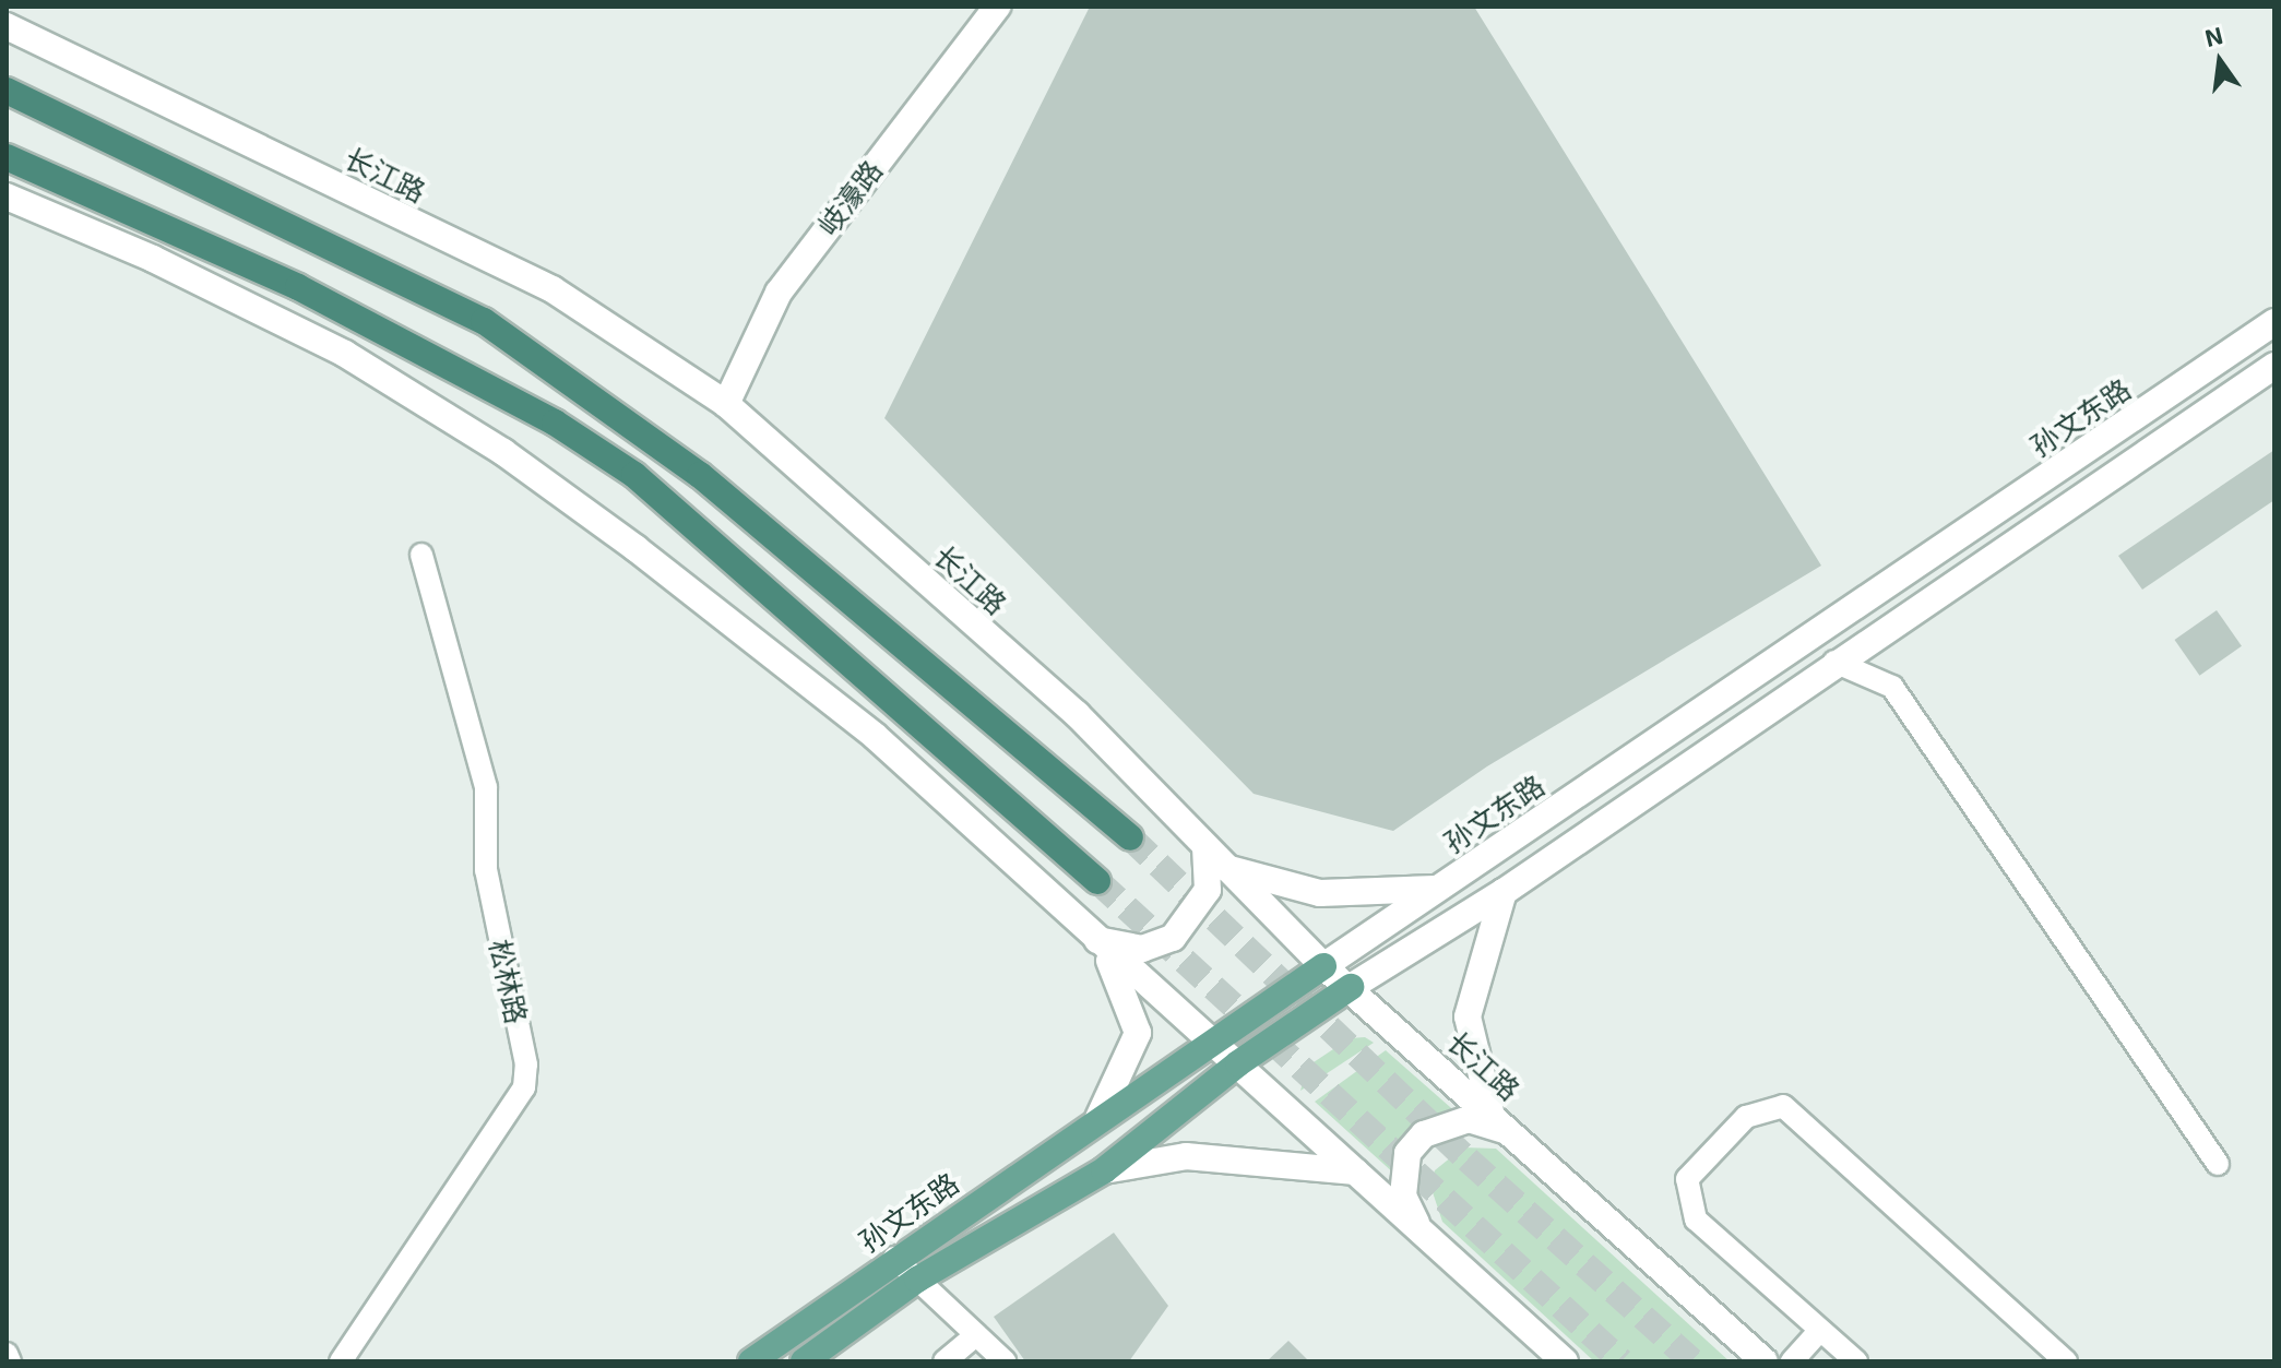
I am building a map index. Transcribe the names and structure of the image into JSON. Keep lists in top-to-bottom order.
{
  "streets": {
    "main road": ["长江路", "岐濠路", "孙文东路"],
    "street": ["松林路"]
  },
  "crossings": [
    ["长江路", "岐濠路"],
    ["长江路", "孙文东路"]
  ],
  "north": "top"
}
